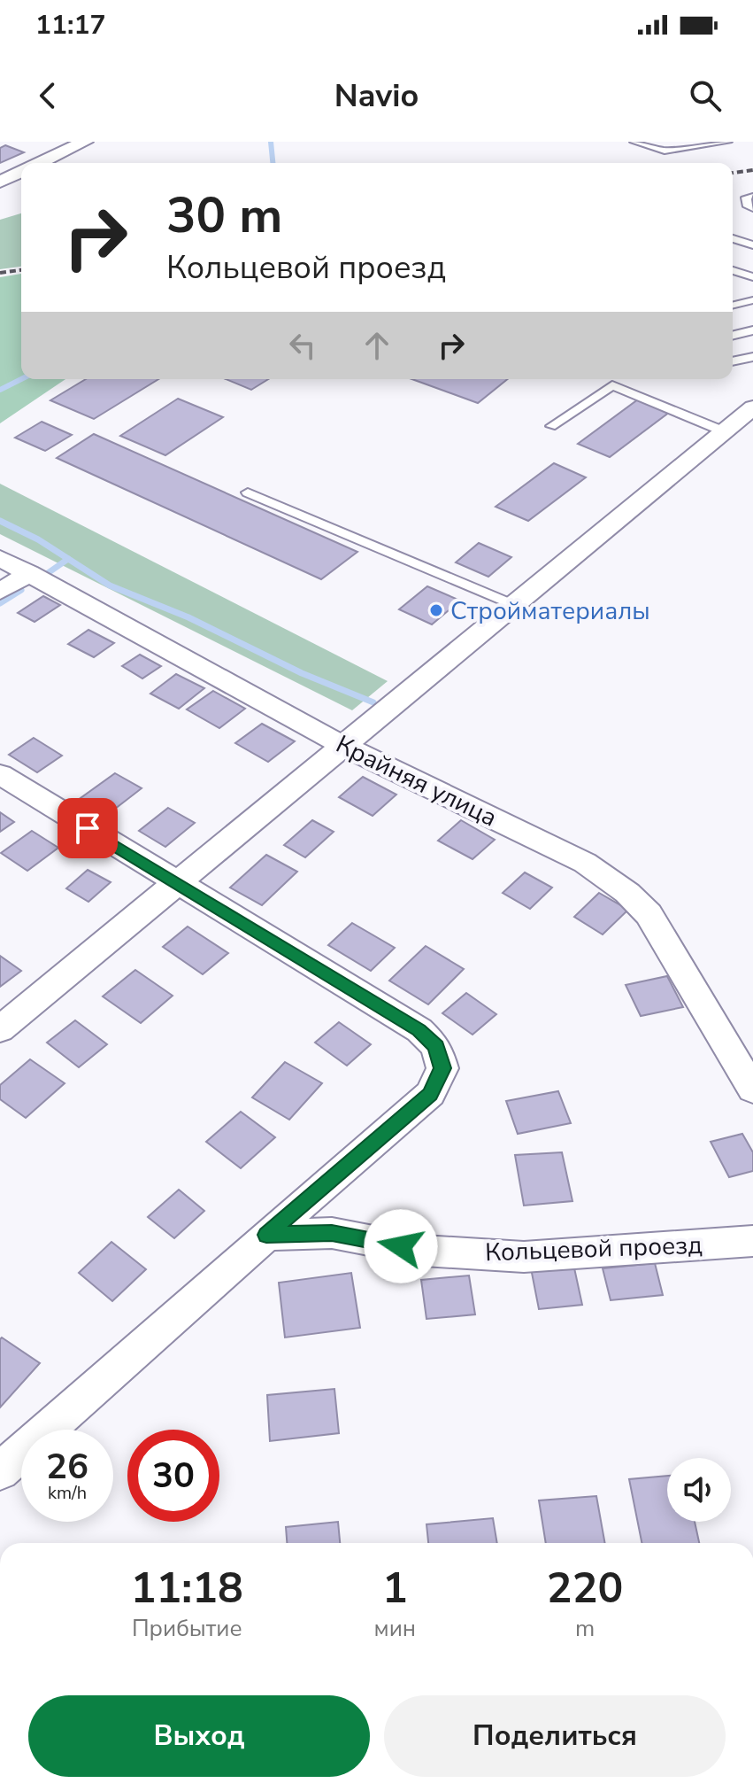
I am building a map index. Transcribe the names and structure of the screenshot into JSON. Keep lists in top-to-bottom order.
{
  "streets": {
    "street": ["Крайняя улица", "Кольцевой проезд"]
  },
  "places": ["Стройматериалы"],
  "page": {
    "status": "11:17",
    "header": "Navio",
    "turn": ["30 m", "Кольцевой проезд"],
    "speed": "26 km/h",
    "limit": "30",
    "eta": [
      "11:18",
      "Прибытие",
      "1",
      "мин",
      "220",
      "m"
    ],
    "buttons": ["Выход", "Поделиться"]
  }
}
